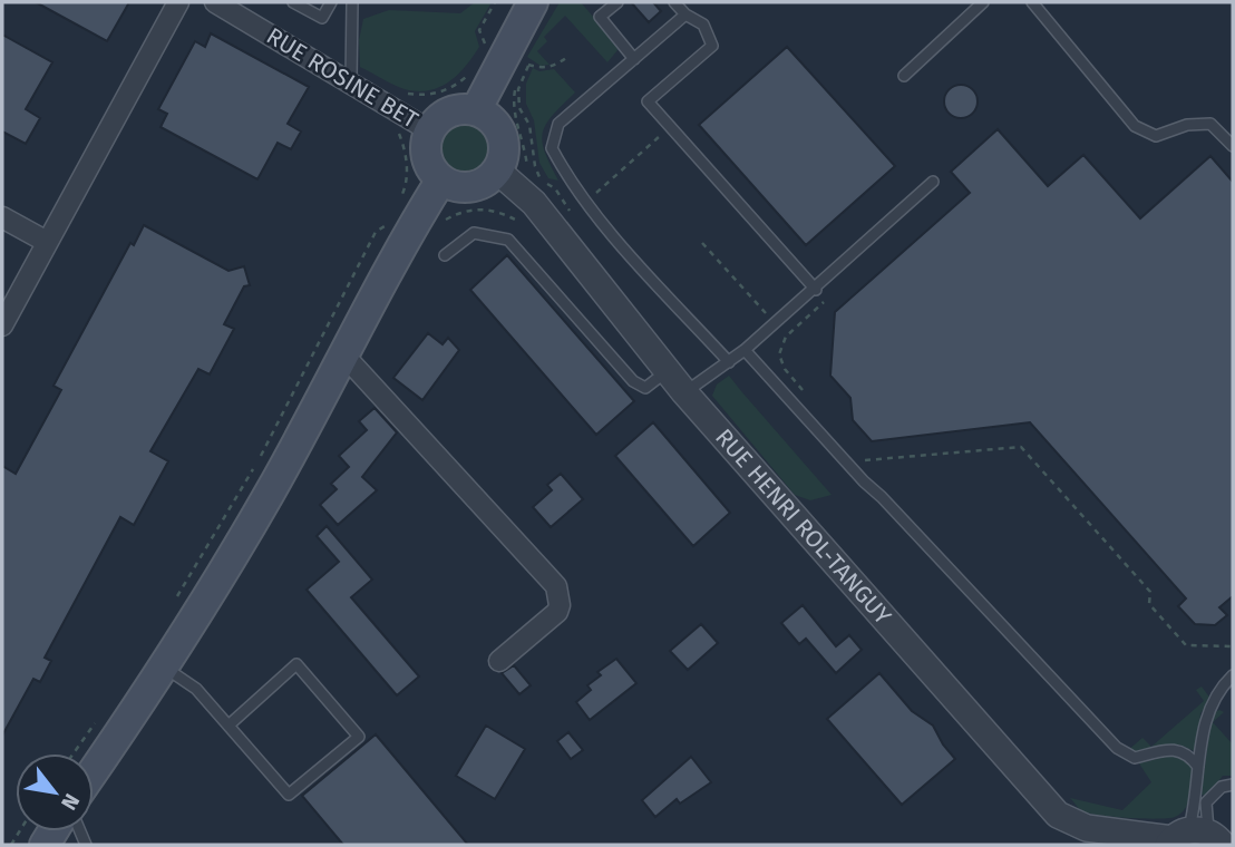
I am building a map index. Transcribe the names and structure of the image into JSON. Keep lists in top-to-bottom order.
{
  "streets": {
    "street": ["RUE ROSINE BET", "RUE HENRI ROL-TANGUY"]
  },
  "crossings": [
    ["RUE ROSINE BET", "RUE HENRI ROL-TANGUY"]
  ],
  "north": "bottom right"
}
